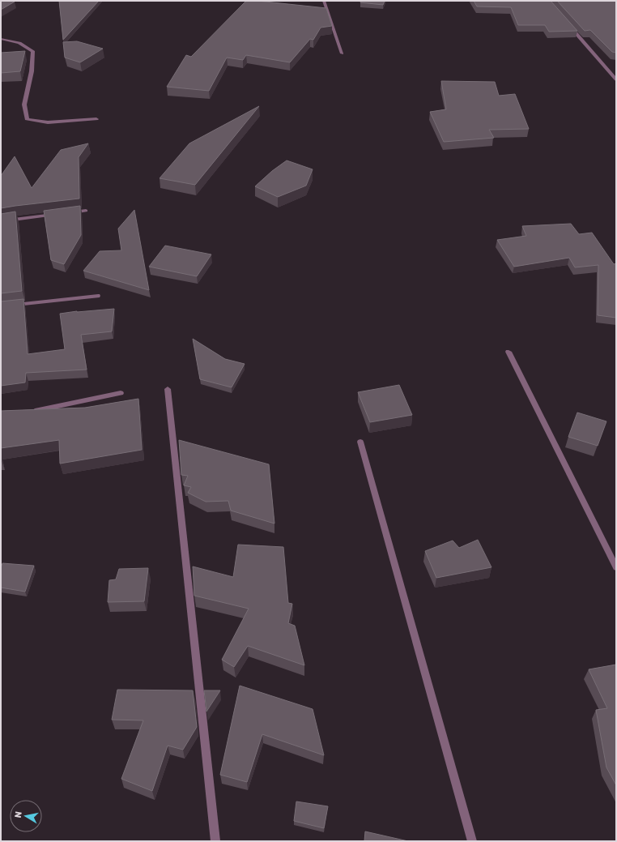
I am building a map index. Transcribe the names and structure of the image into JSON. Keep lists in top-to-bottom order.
{
  "north": "left"
}
